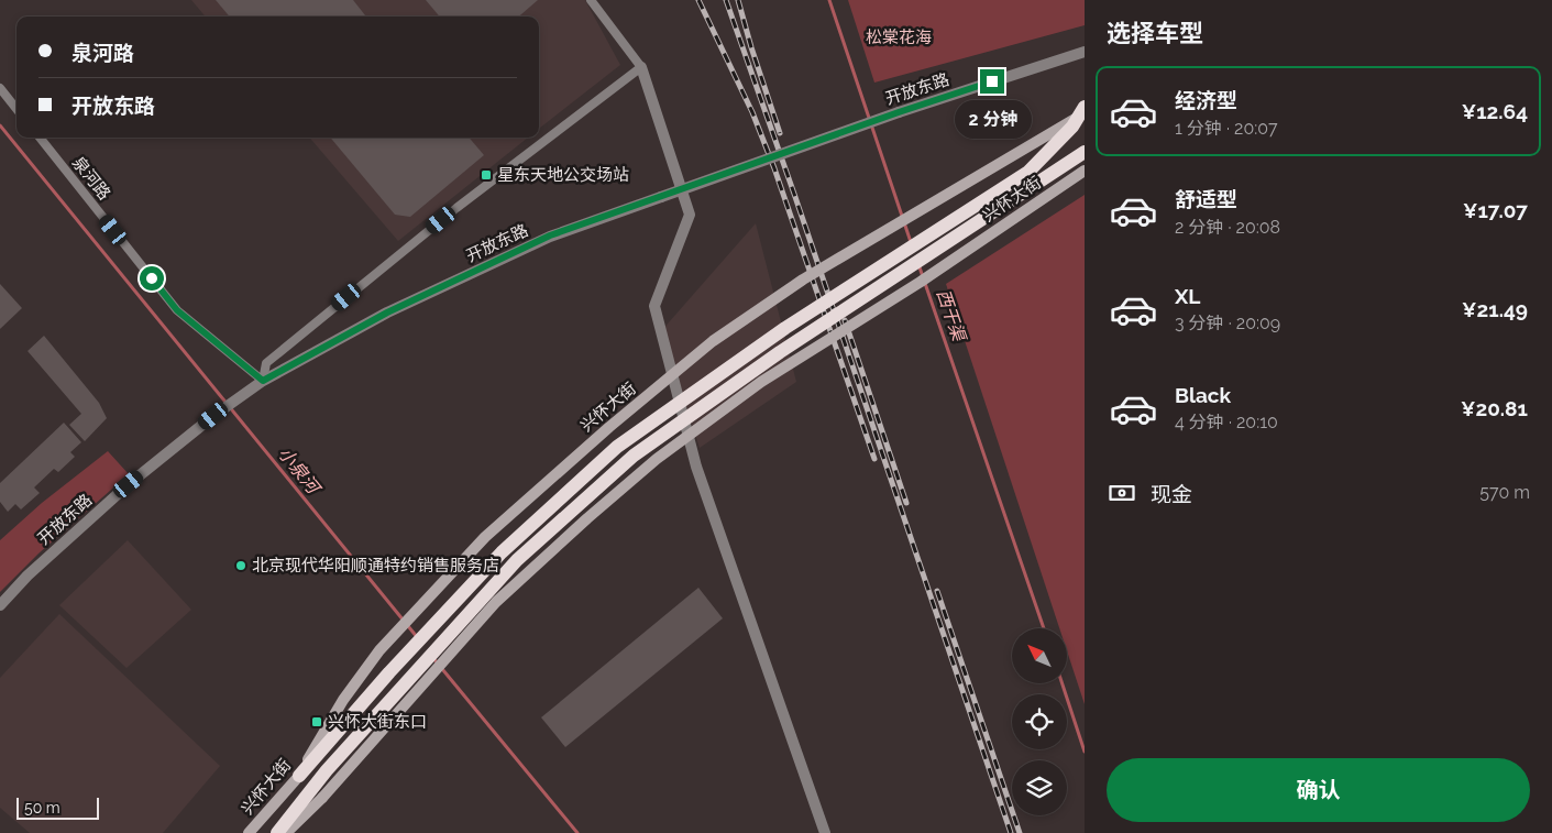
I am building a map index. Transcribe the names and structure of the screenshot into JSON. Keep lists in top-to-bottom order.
{
  "streets": {
    "main road": ["兴怀大街"],
    "street": ["开放东路", "泉河路"]
  },
  "crossings": [
    ["开放东路", "泉河路"]
  ],
  "water": ["西干渠", "小泉河"],
  "parks": ["松棠花海"],
  "places": {
    "transit": ["星东天地公交场站", "兴怀大街东口"],
    "other": ["北京现代华阳顺通特约销售服务店"]
  },
  "scale_bar": "50 m",
  "north": "top left",
  "page": {
    "heading": "选择车型",
    "banner": ["泉河路", "开放东路"],
    "list": [
      {
        "name": "经济型",
        "note": "1 分钟 · 20:07",
        "value": "¥12.64"
      },
      {
        "name": "舒适型",
        "note": "2 分钟 · 20:08",
        "value": "¥17.07"
      },
      {
        "name": "XL",
        "note": "3 分钟 · 20:09",
        "value": "¥21.49"
      },
      {
        "name": "Black",
        "note": "4 分钟 · 20:10",
        "value": "¥20.81"
      }
    ],
    "bubble": "2 分钟",
    "pay": ["现金", "570 m"],
    "buttons": "确认",
    "scale": "50 m"
  }
}
